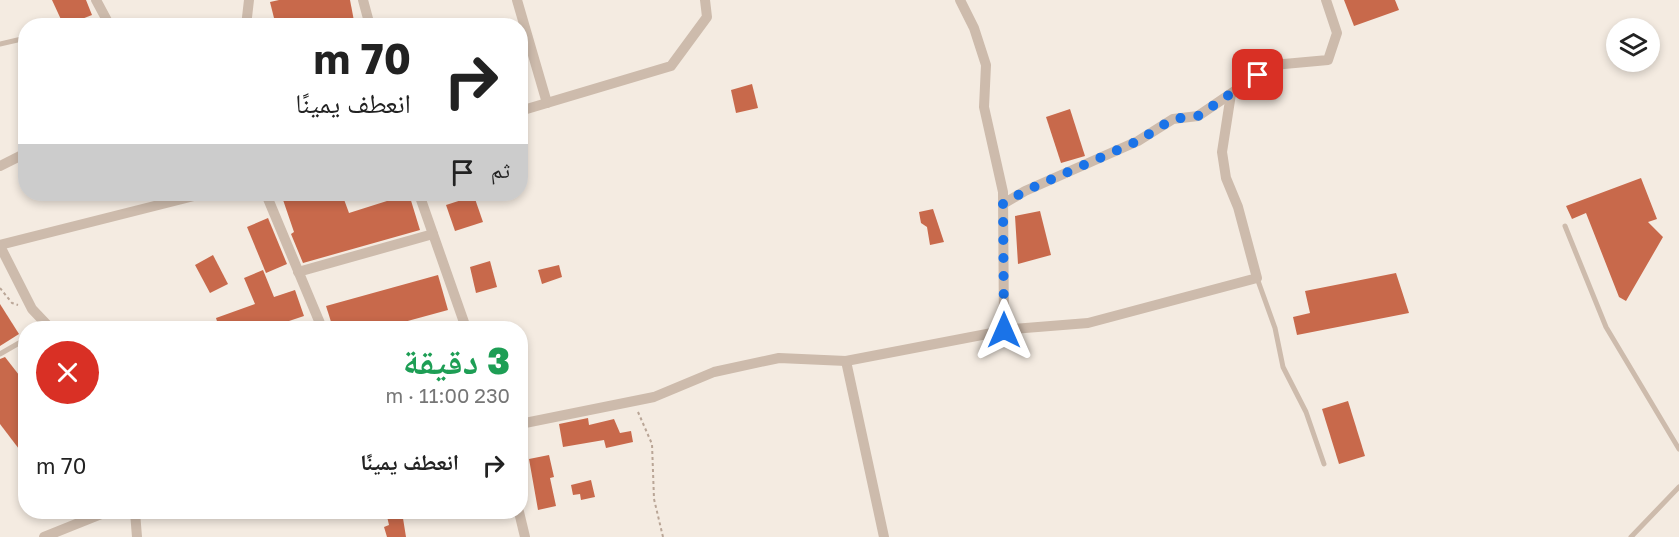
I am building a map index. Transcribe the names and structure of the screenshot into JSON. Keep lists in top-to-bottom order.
{
  "page": {
    "turn": ["70 m", "انعطف يمينًا"],
    "then": "ثم",
    "heading": ["3 دقيقة", "230 m · 11:00"],
    "list": [
      {
        "name": "انعطف يمينًا",
        "value": "70 m"
      }
    ]
  }
}
